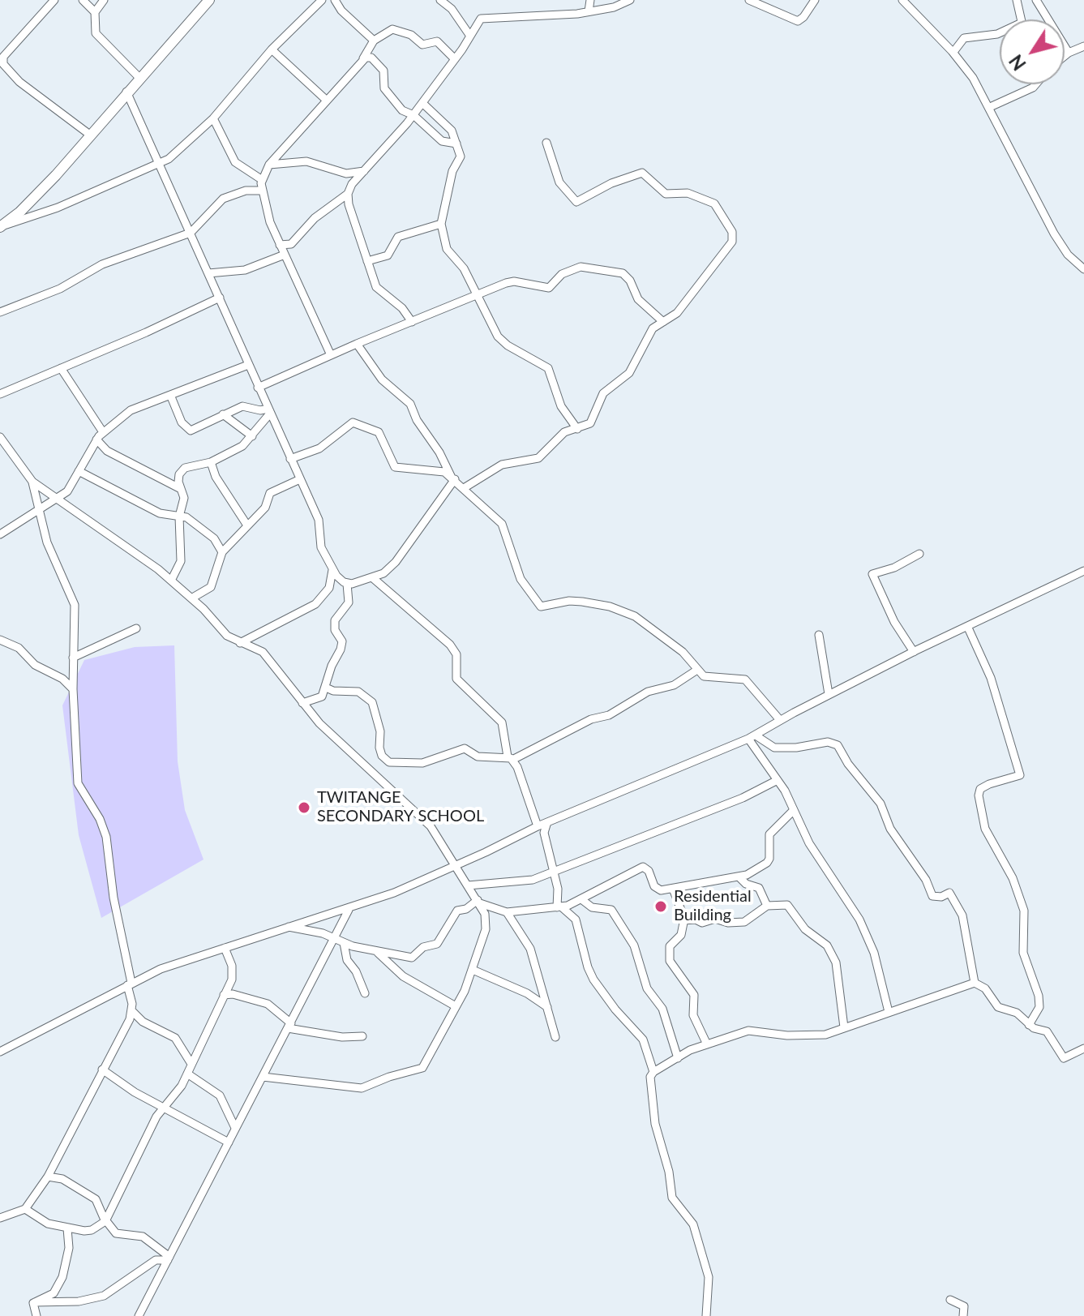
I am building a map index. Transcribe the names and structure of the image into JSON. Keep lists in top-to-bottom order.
{
  "places": ["TWITANGE SECONDARY SCHOOL", "Residential Building"],
  "north": "bottom left"
}
